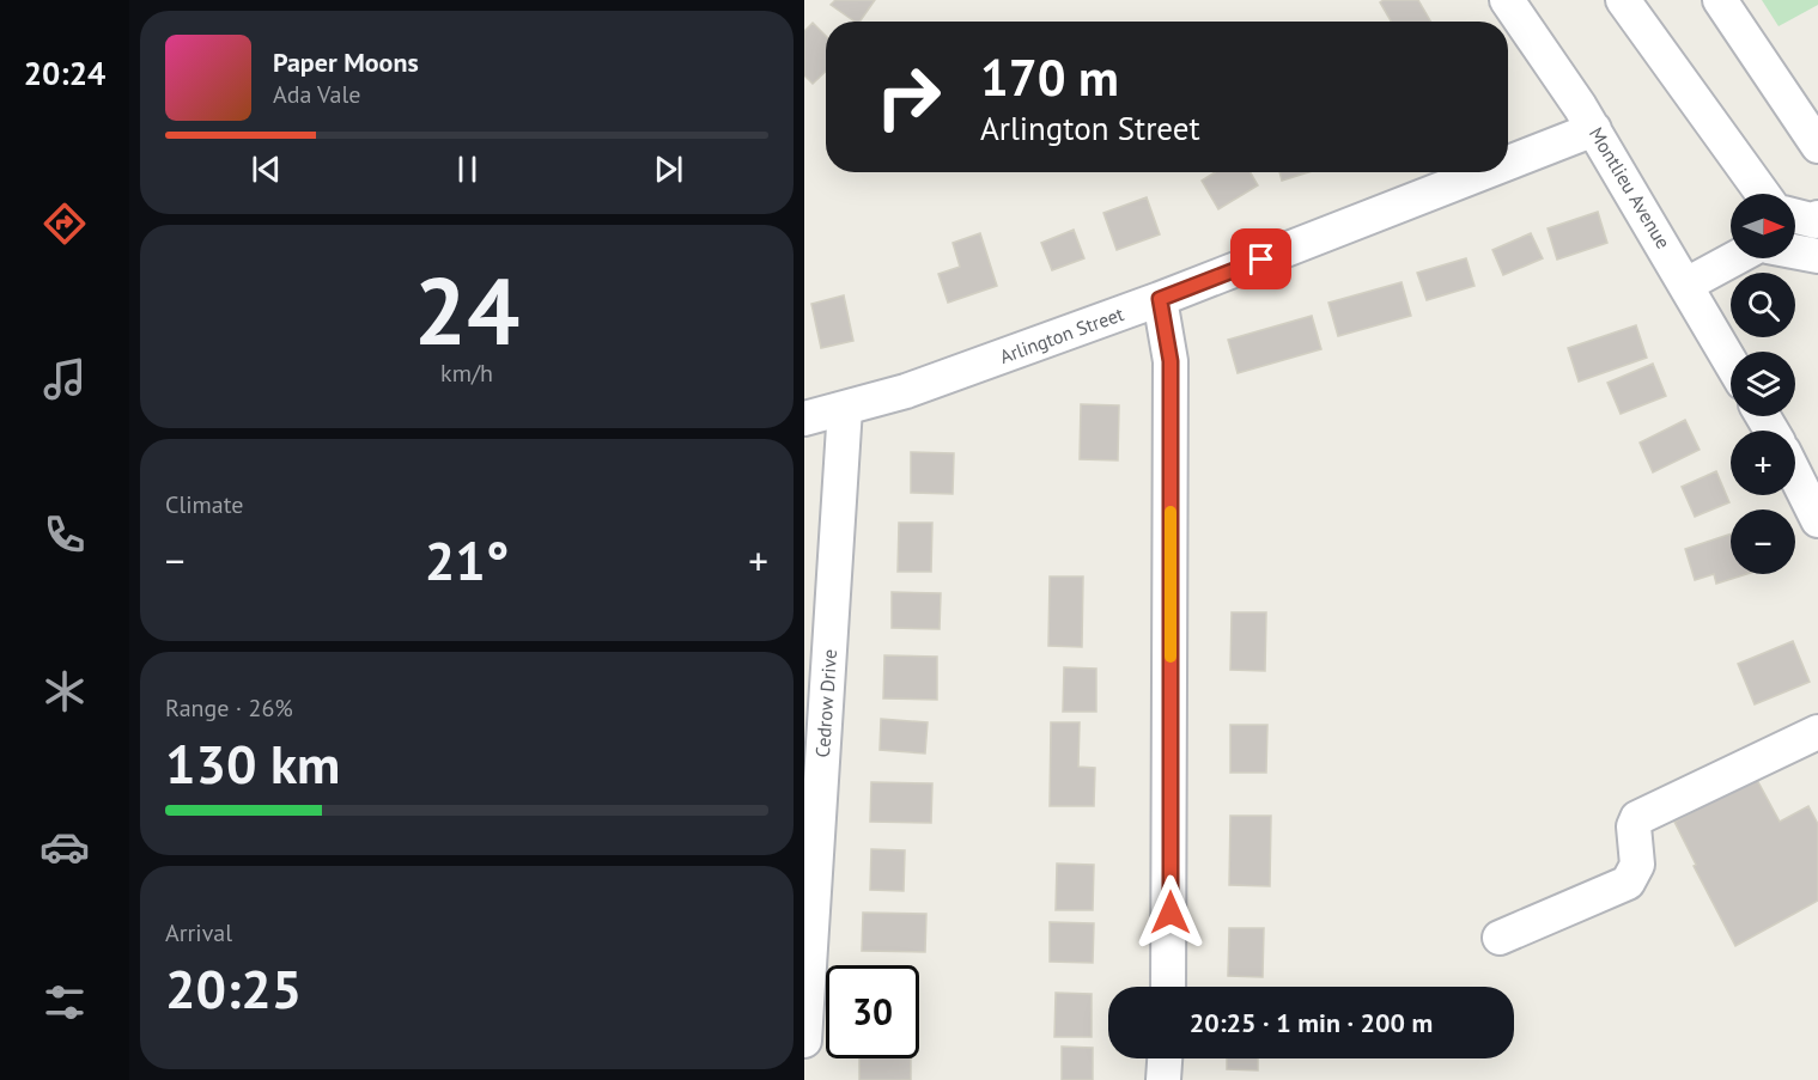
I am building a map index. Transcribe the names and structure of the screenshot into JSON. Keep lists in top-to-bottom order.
{
  "streets": {
    "street": ["Montlieu Avenue", "Arlington Street", "Cedrow Drive"]
  },
  "crossings": [
    ["Montlieu Avenue", "Arlington Street"],
    ["Arlington Street", "Cedrow Drive"]
  ],
  "north": "right",
  "page": {
    "tabs": "20:24",
    "turn": ["170 m", "Arlington Street"],
    "song": ["Paper Moons", "Ada Vale"],
    "map_buttons": ["+", "−"],
    "tile": [
      ["24", "km/h"],
      "Climate",
      ["Range · 26%", "130 km"],
      ["Arrival", "20:25"]
    ],
    "heat": ["−", "21°", "+"],
    "limit": "30",
    "trip": "20:25 · 1 min · 200 m"
  }
}
